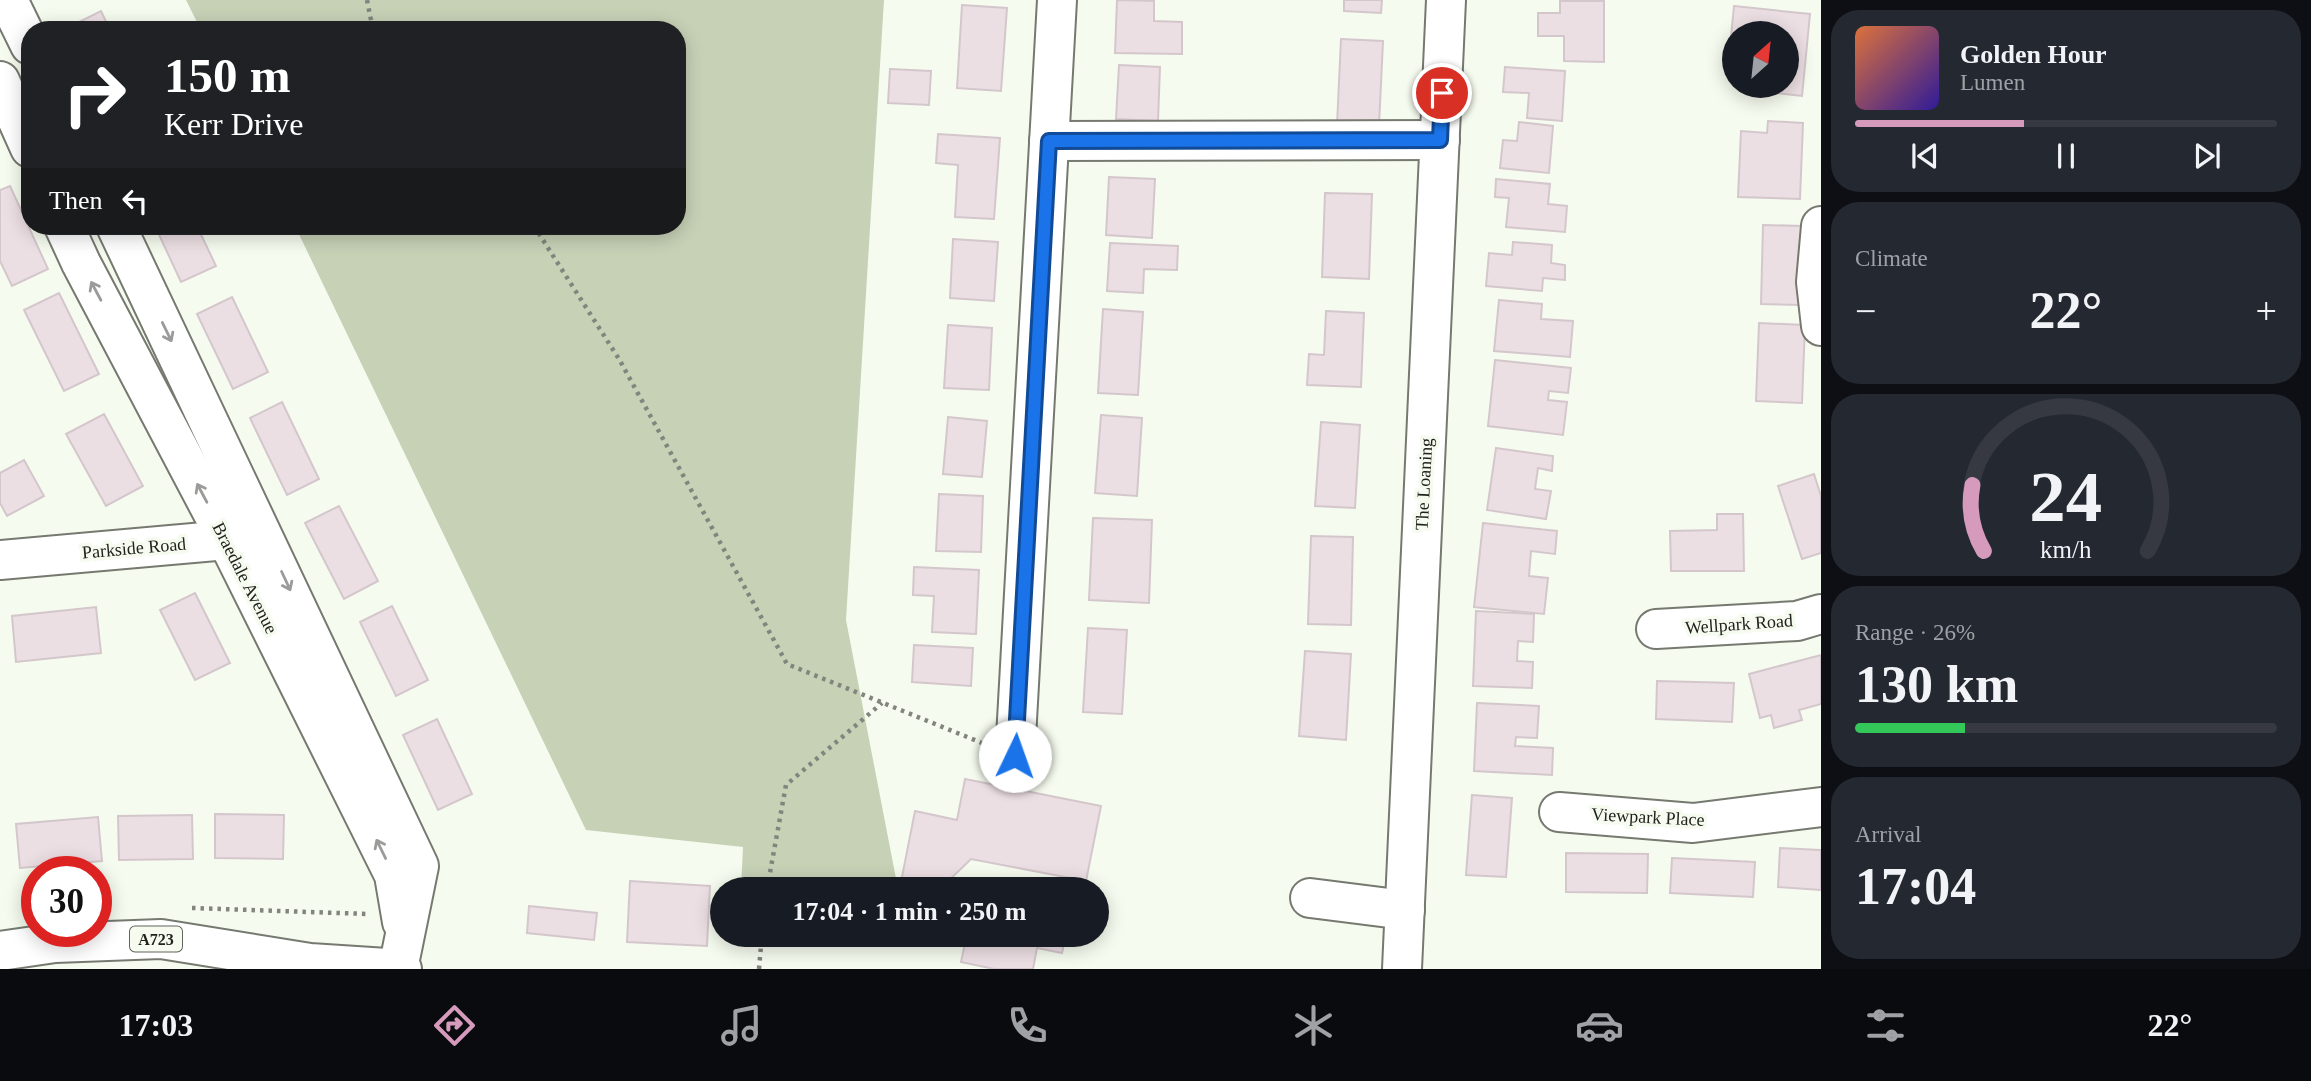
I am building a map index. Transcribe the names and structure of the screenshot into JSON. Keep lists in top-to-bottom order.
{
  "streets": {
    "street": [
      "The Loaning",
      "Parkside Road",
      "Braedale Avenue",
      "Wellpark Road",
      "Viewpark Place",
      "A723"
    ]
  },
  "crossings": [
    ["Parkside Road", "Braedale Avenue"],
    ["Braedale Avenue", "A723"]
  ],
  "north": "top right",
  "page": {
    "turn": ["150 m", "Kerr Drive"],
    "song": ["Golden Hour", "Lumen"],
    "then": "Then",
    "tile": [
      "Climate",
      ["Range · 26%", "130 km"],
      ["Arrival", "17:04"]
    ],
    "heat": ["−", "22°", "+"],
    "limit": "30",
    "trip": "17:04 · 1 min · 250 m",
    "tabs": ["17:03", "22°"],
    "gauge": ["24", "km/h"]
  }
}
